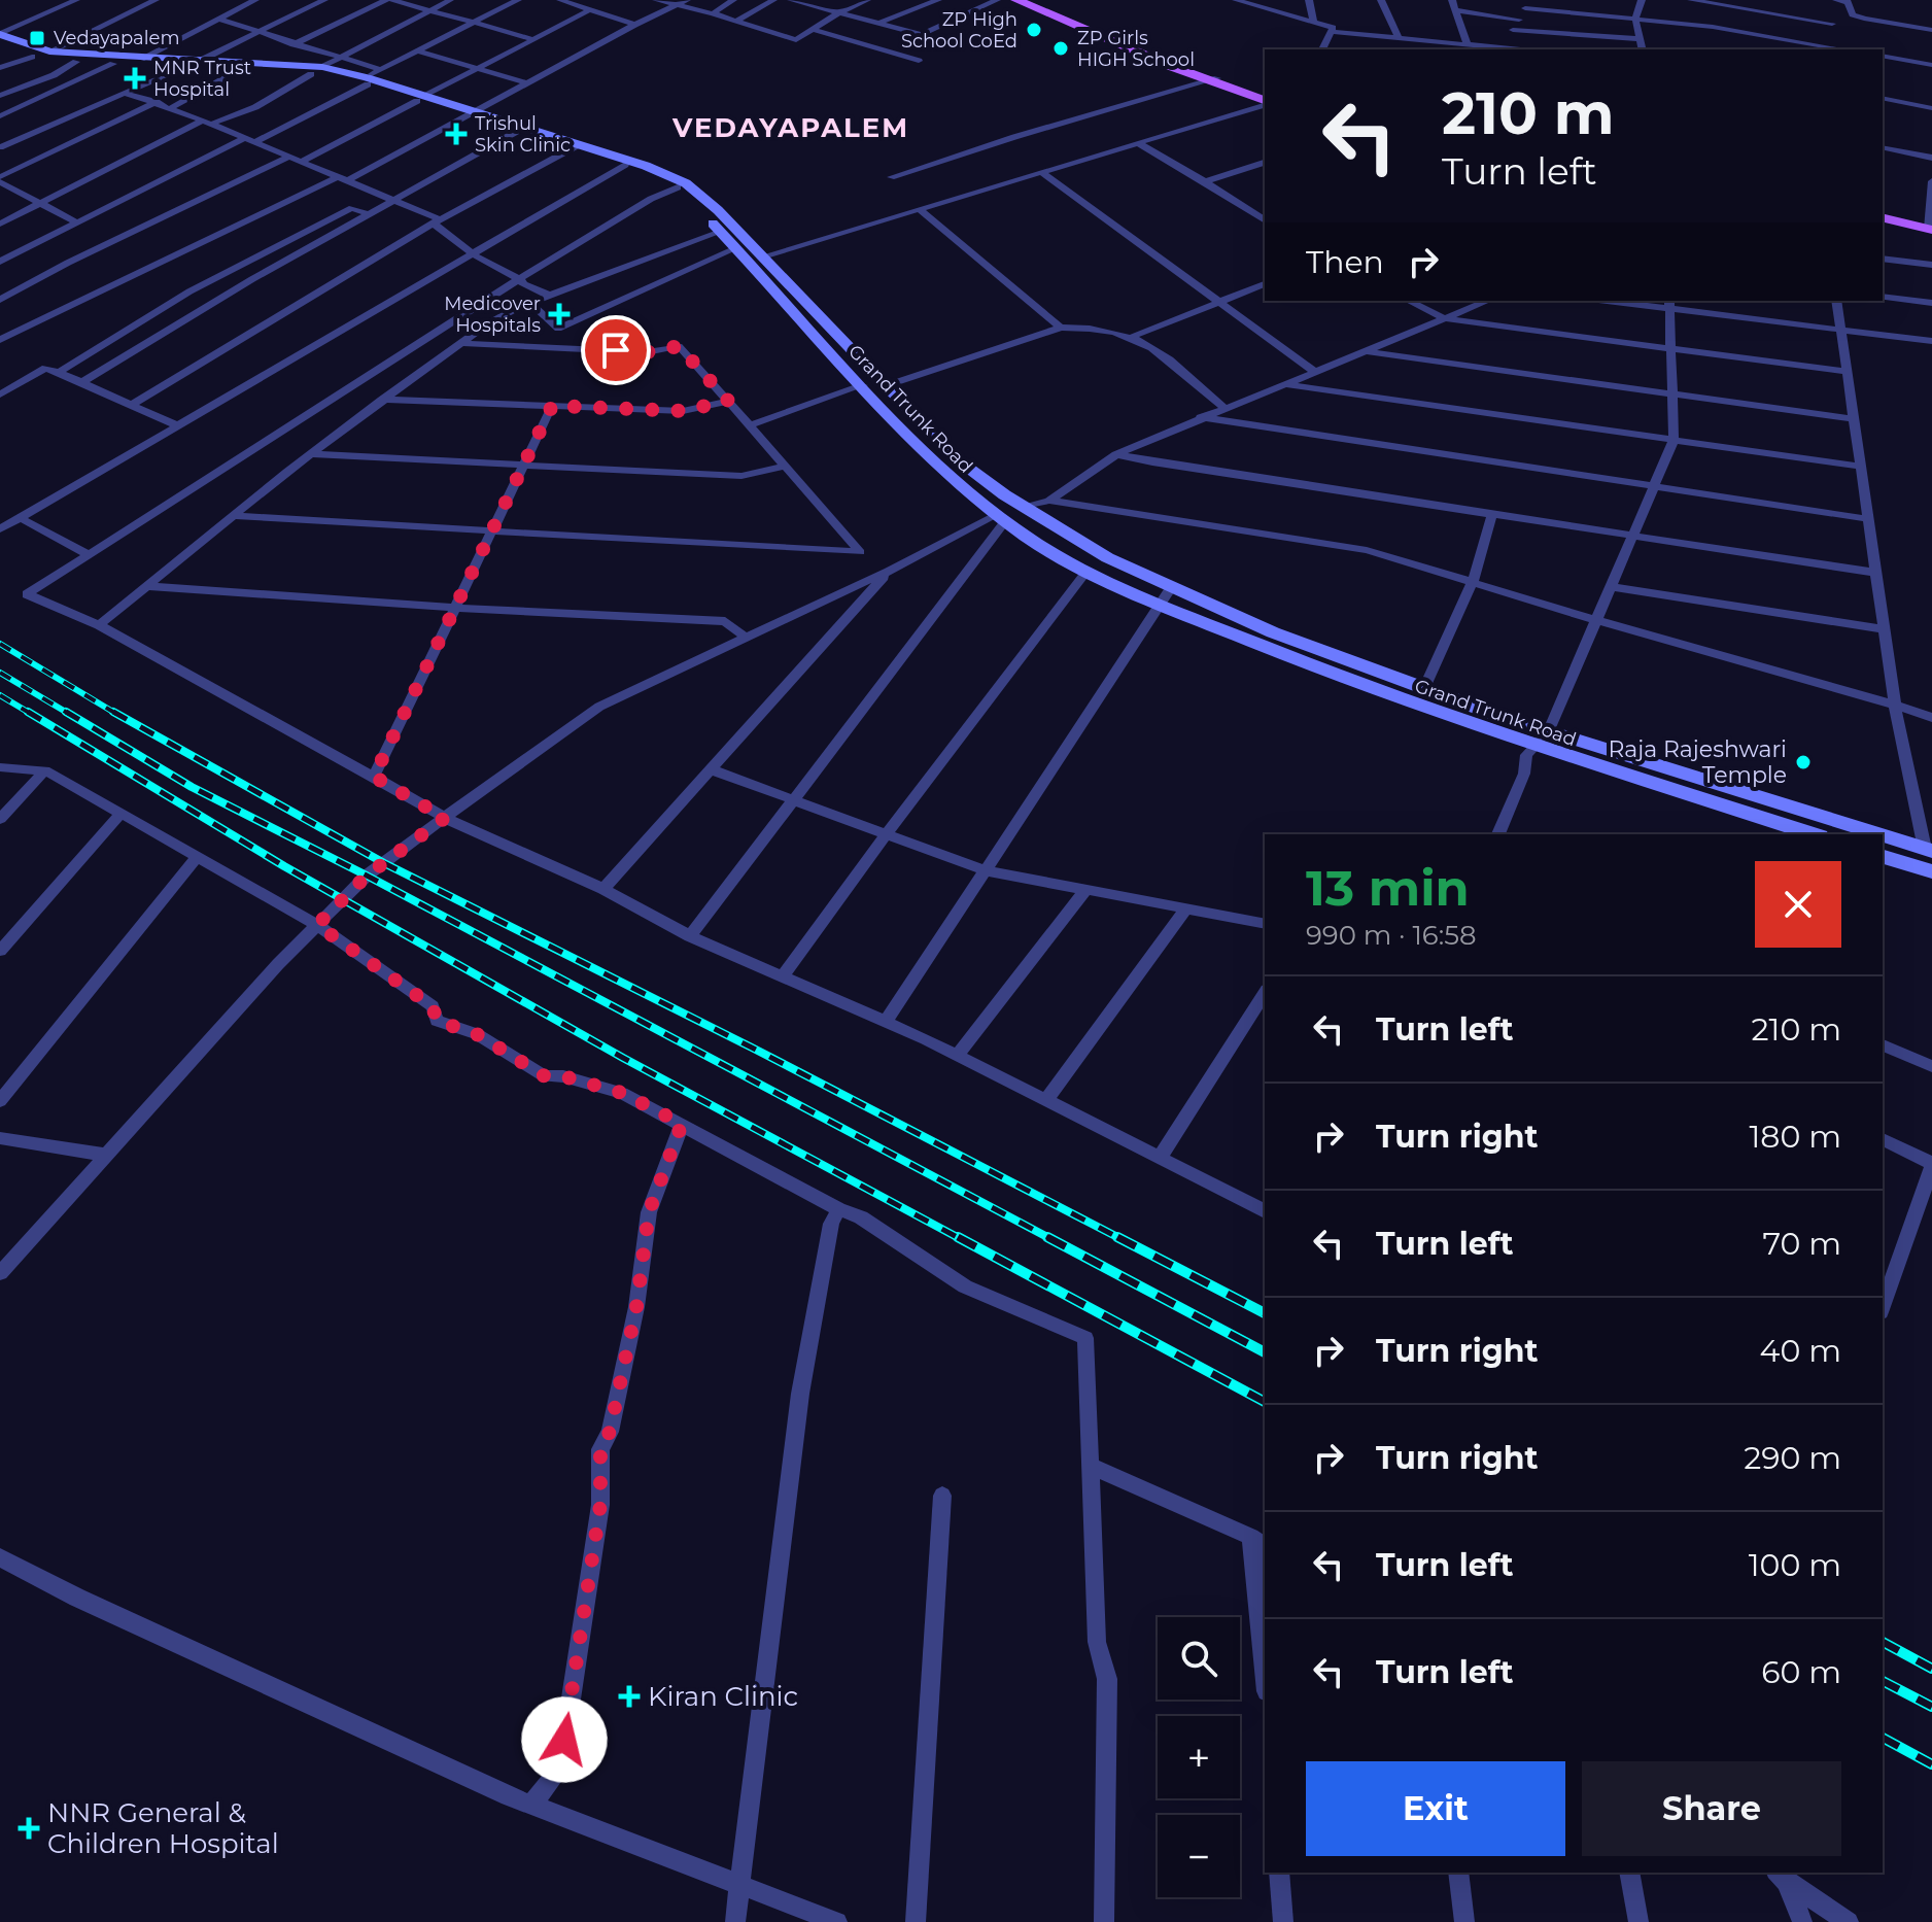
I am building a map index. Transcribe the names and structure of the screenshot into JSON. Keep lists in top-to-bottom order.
{
  "streets": {
    "main road": ["Grand Trunk Road"]
  },
  "districts": ["VEDAYAPALEM"],
  "places": {
    "other": ["ZP High School CoEd", "ZP Girls HIGH School", "Raja Rajeshwari Temple"],
    "transit": ["Vedayapalem"],
    "health": [
      "MNR Trust Hospital",
      "Trishul Skin Clinic",
      "Medicover Hospitals",
      "Kiran Clinic",
      "NNR General & Children Hospital"
    ]
  },
  "page": {
    "turn": ["210 m", "Turn left"],
    "then": "Then",
    "heading": ["13 min", "990 m · 16:58"],
    "list": [
      {
        "name": "Turn left",
        "value": "210 m"
      },
      {
        "name": "Turn right",
        "value": "180 m"
      },
      {
        "name": "Turn left",
        "value": "70 m"
      },
      {
        "name": "Turn right",
        "value": "40 m"
      },
      {
        "name": "Turn right",
        "value": "290 m"
      },
      {
        "name": "Turn left",
        "value": "100 m"
      },
      {
        "name": "Turn left",
        "value": "60 m"
      }
    ],
    "map_buttons": ["+", "−"],
    "buttons": ["Exit", "Share"]
  }
}
